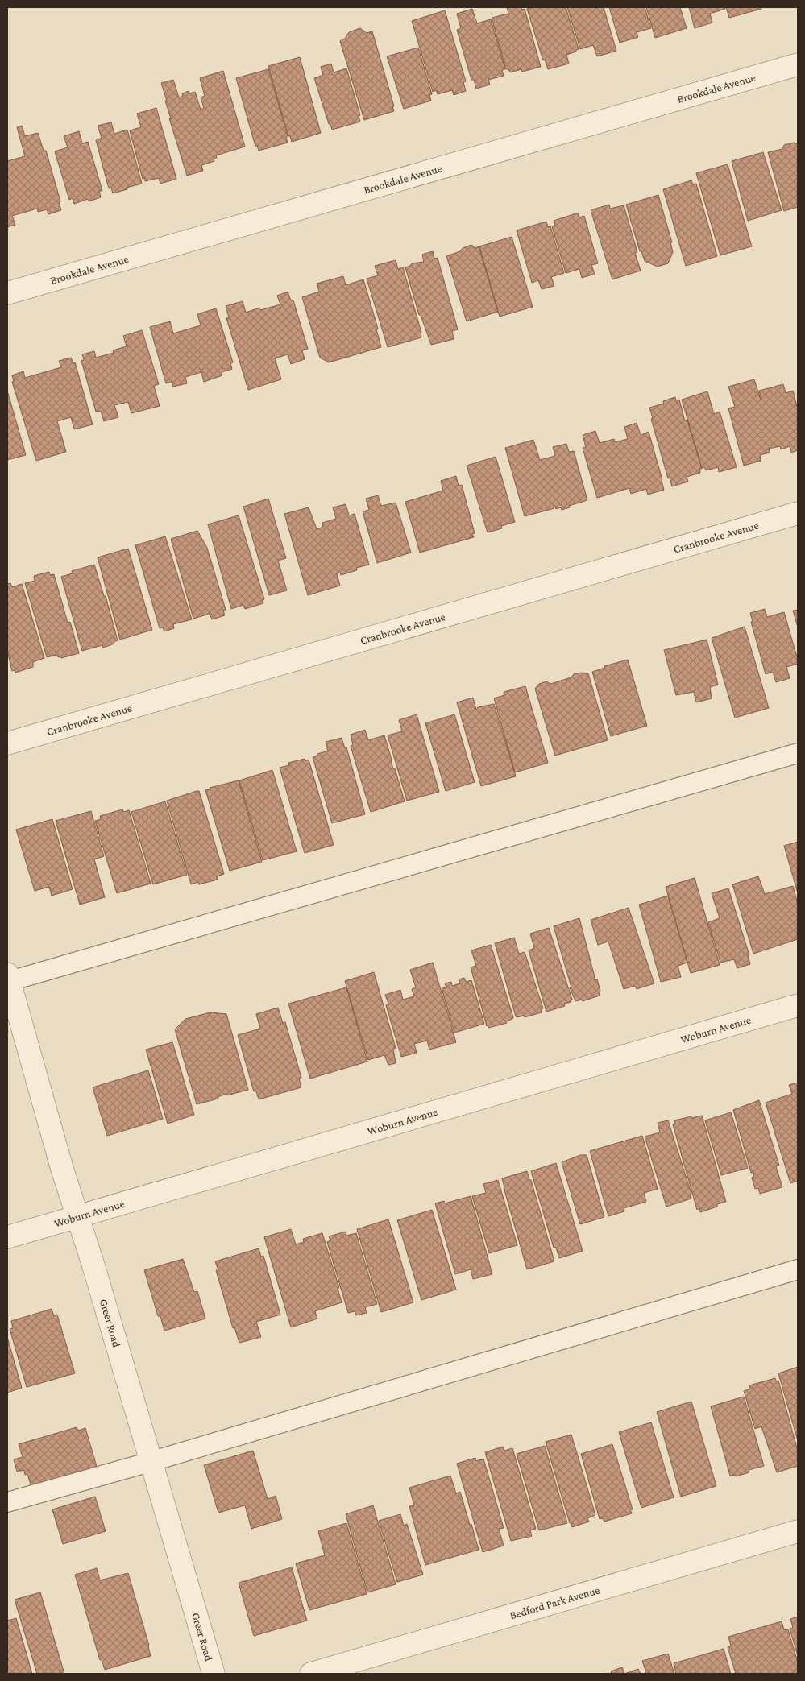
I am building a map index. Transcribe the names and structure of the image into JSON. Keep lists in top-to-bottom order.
{
  "streets": {
    "street": [
      "Brookdale Avenue",
      "Cranbrooke Avenue",
      "Woburn Avenue",
      "Greer Road",
      "Bedford Park Avenue"
    ]
  },
  "crossings": [
    ["Woburn Avenue", "Greer Road"]
  ]
}
